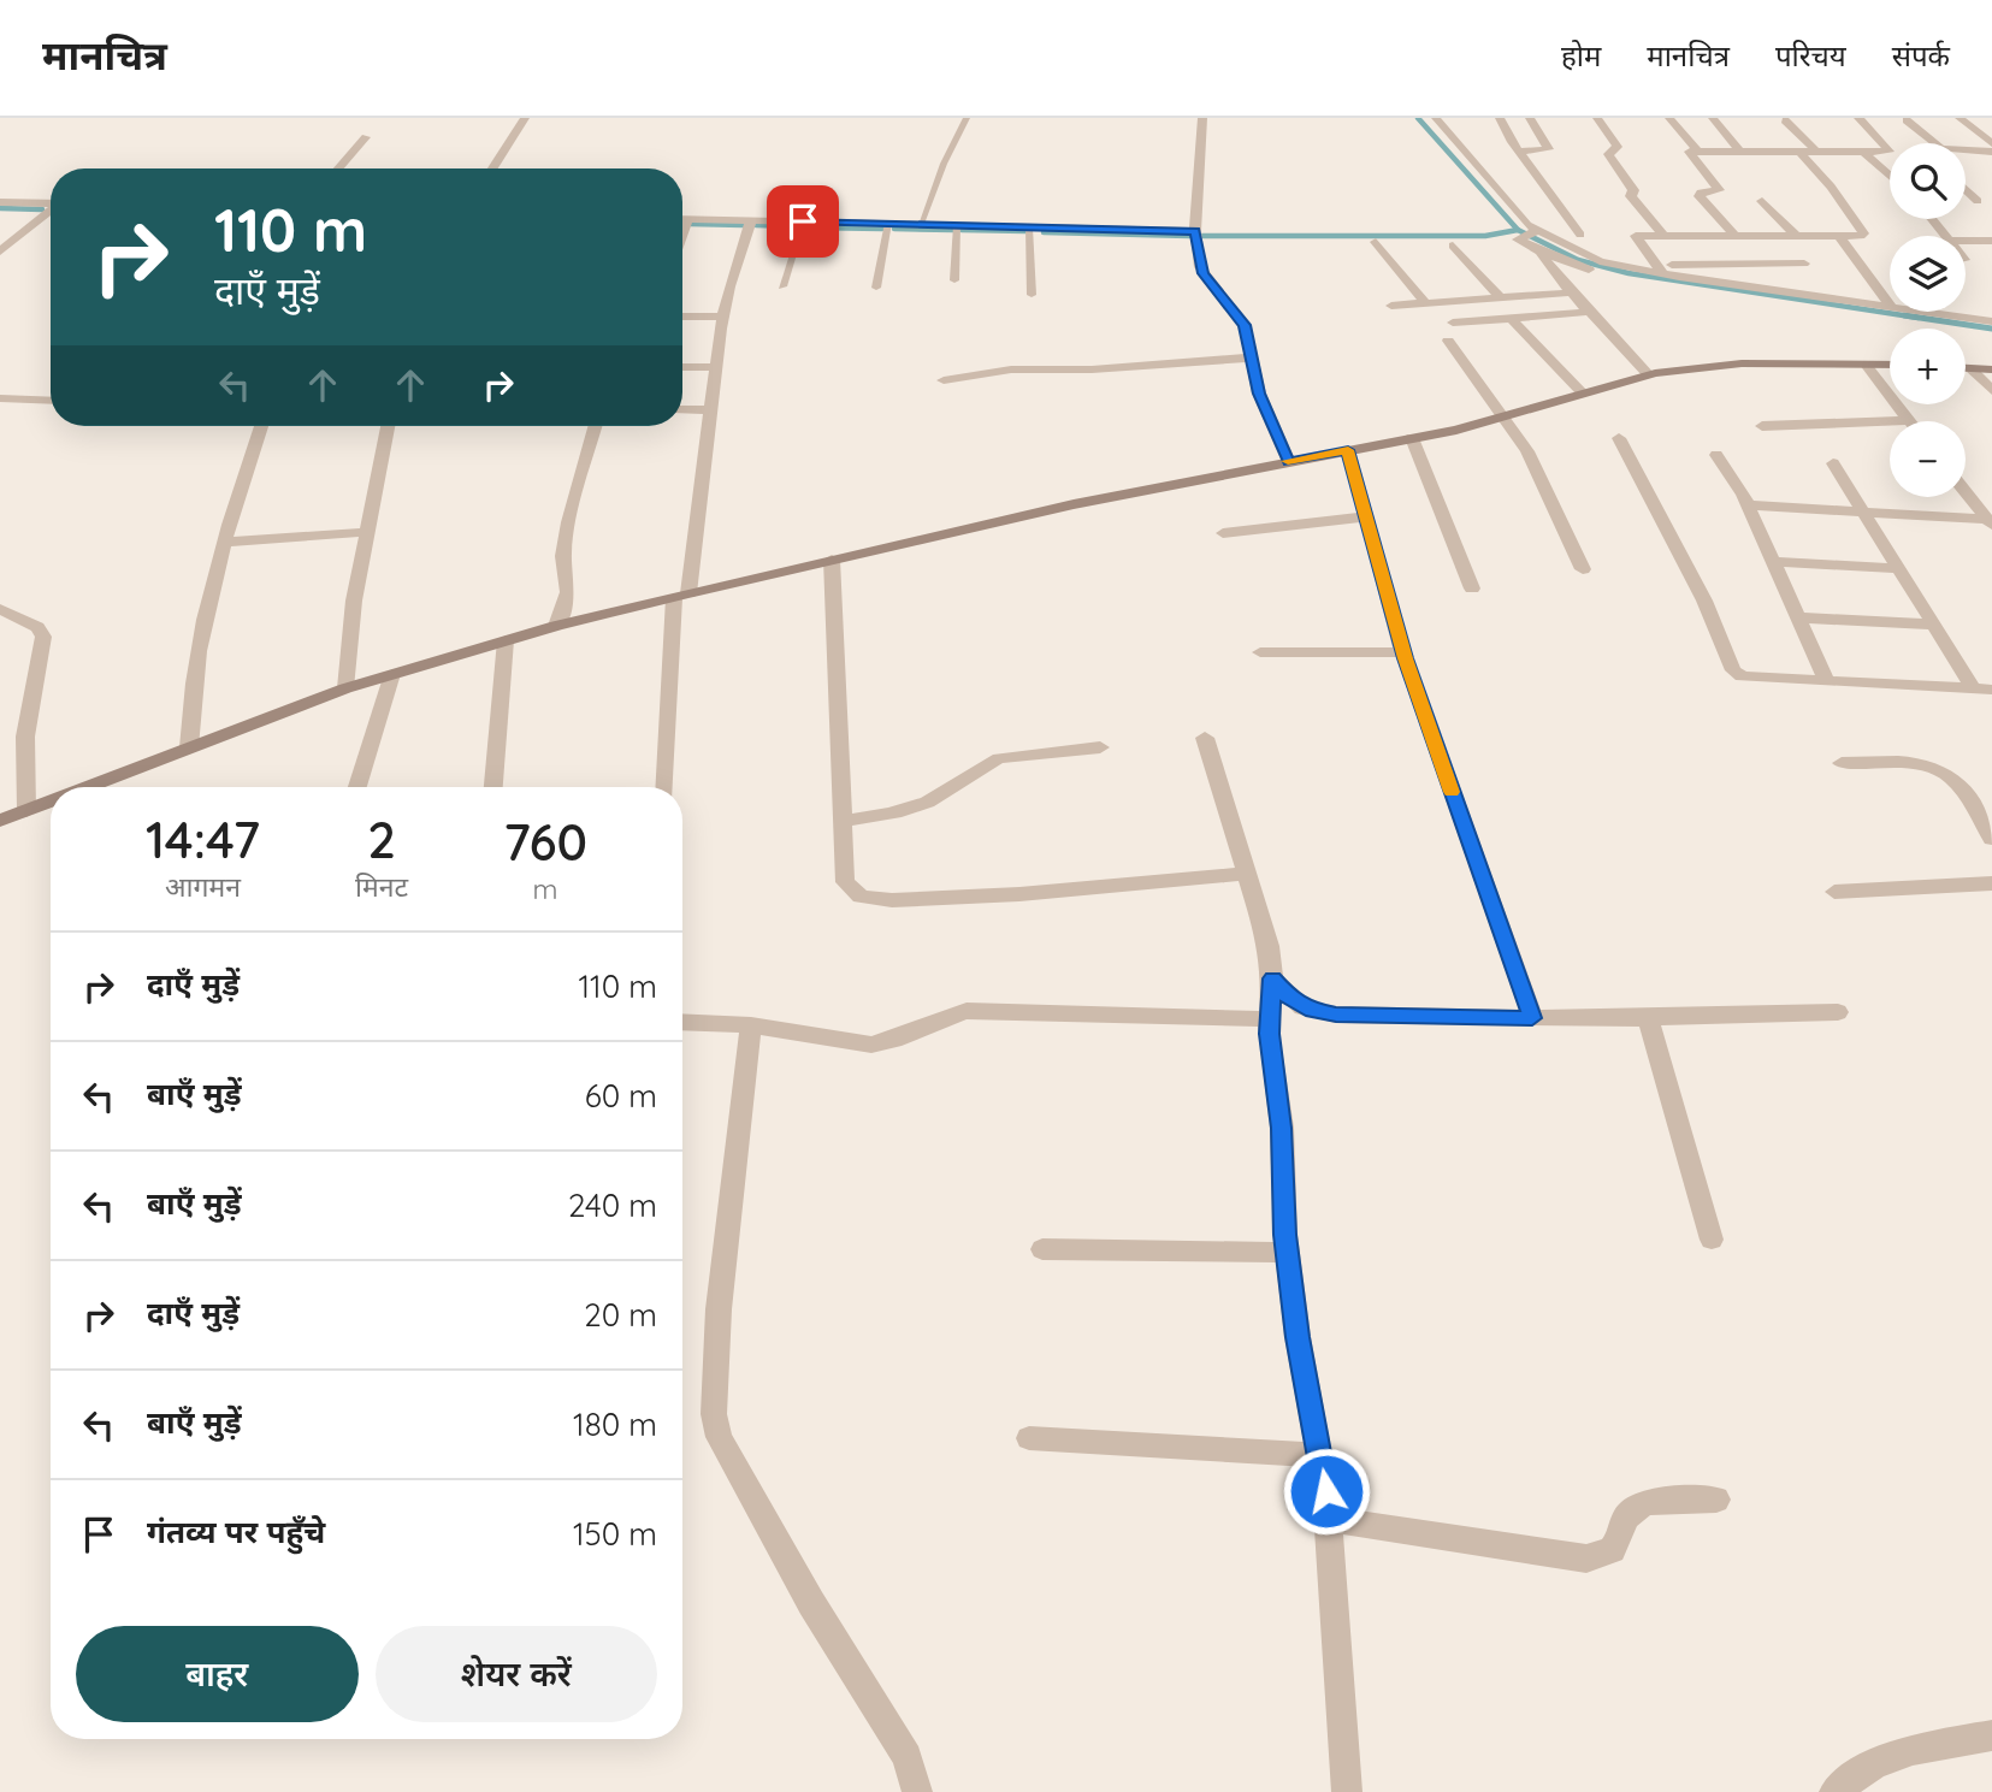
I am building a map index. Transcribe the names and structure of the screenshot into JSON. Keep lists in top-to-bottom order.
{
  "page": {
    "header": "मानचित्र",
    "nav": [
      "होम",
      "मानचित्र",
      "परिचय",
      "संपर्क"
    ],
    "map_buttons": ["+", "−"],
    "turn": ["110 m", "दाएँ मुड़ें"],
    "eta": [
      "14:47",
      "आगमन",
      "2",
      "मिनट",
      "760",
      "m"
    ],
    "list": [
      {
        "name": "दाएँ मुड़ें",
        "value": "110 m"
      },
      {
        "name": "बाएँ मुड़ें",
        "value": "60 m"
      },
      {
        "name": "बाएँ मुड़ें",
        "value": "240 m"
      },
      {
        "name": "दाएँ मुड़ें",
        "value": "20 m"
      },
      {
        "name": "बाएँ मुड़ें",
        "value": "180 m"
      },
      {
        "name": "गंतव्य पर पहुँचे",
        "value": "150 m"
      }
    ],
    "buttons": ["बाहर", "शेयर करें"]
  }
}
